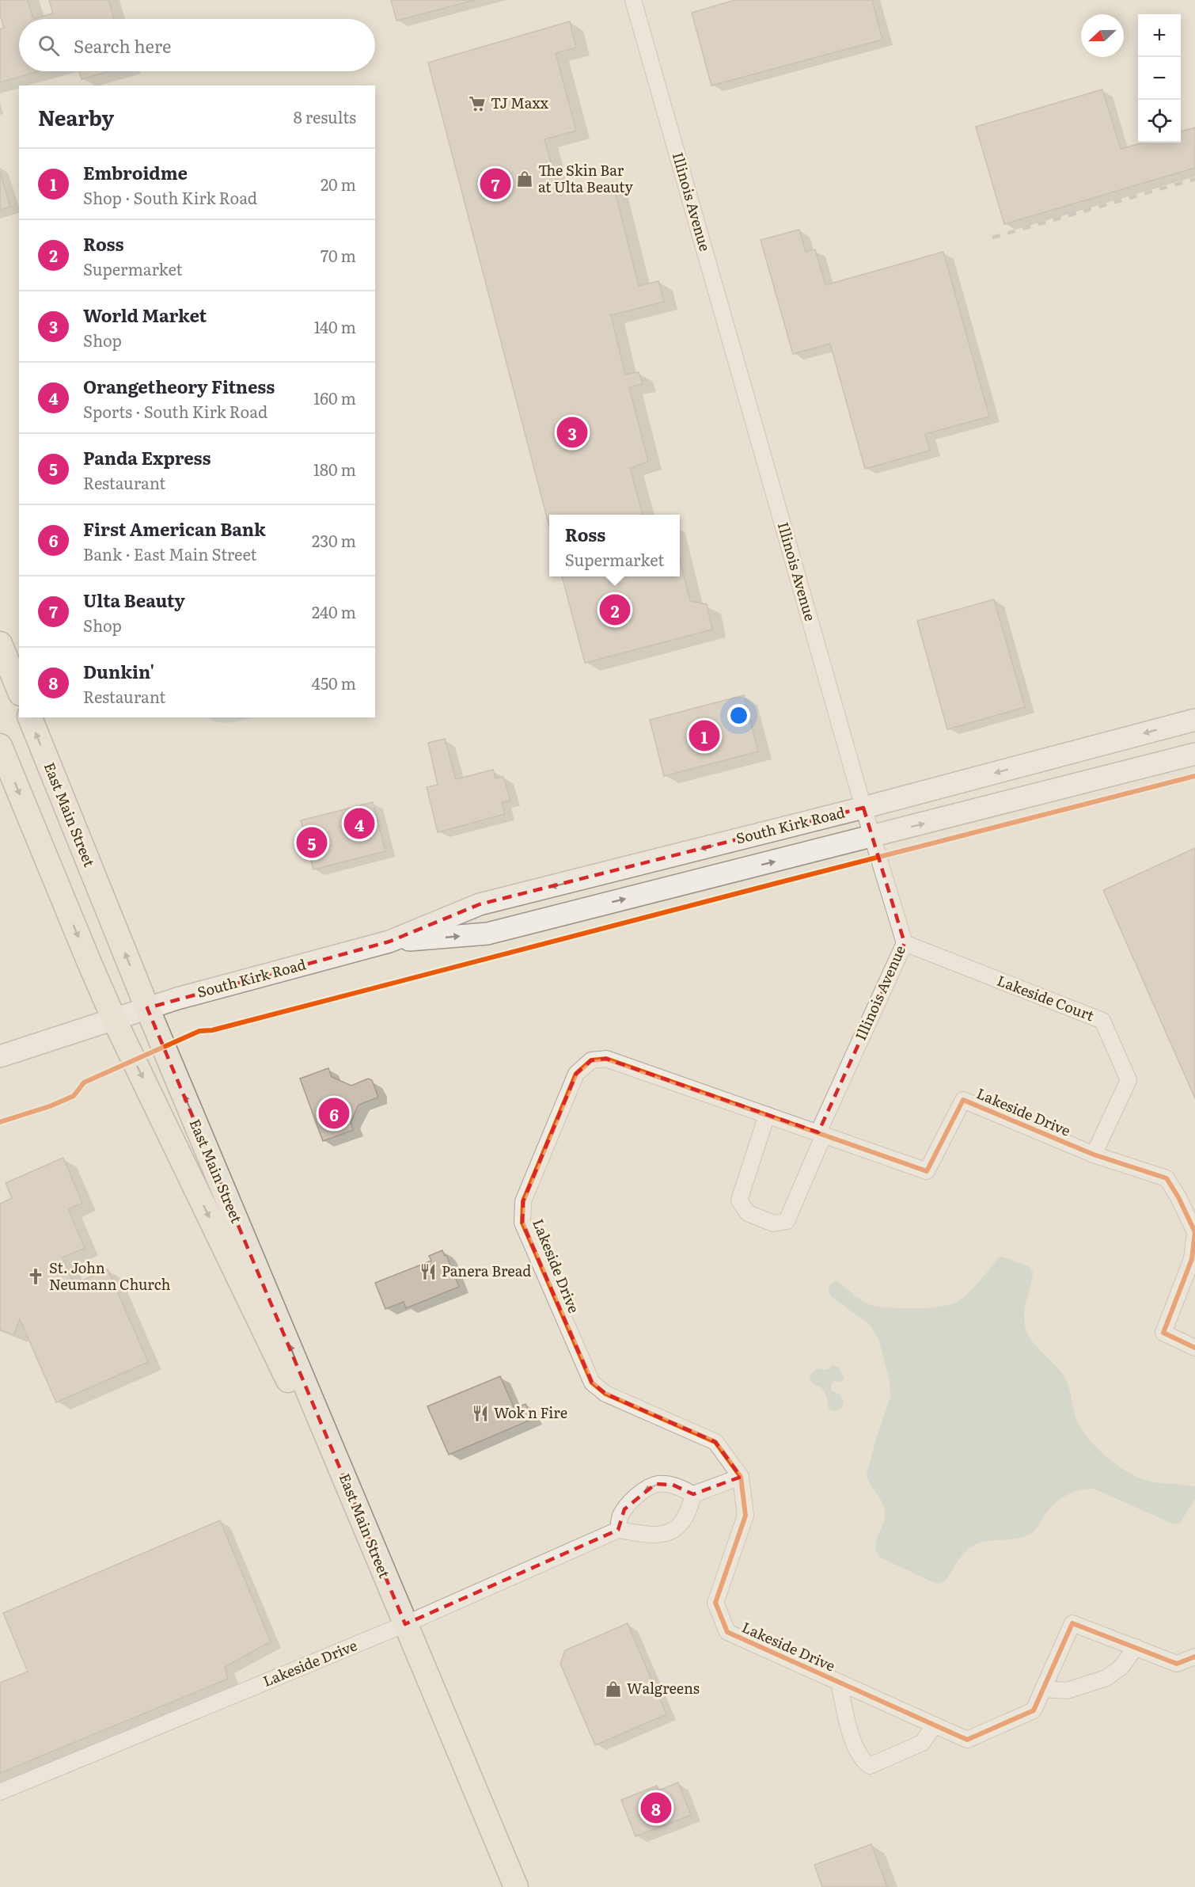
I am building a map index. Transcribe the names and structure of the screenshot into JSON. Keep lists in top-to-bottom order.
{
  "streets": {
    "main road": ["East Main Street", "South Kirk Road"],
    "street": ["Illinois Avenue", "Lakeside Court", "Lakeside Drive"]
  },
  "crossings": [
    ["Illinois Avenue", "South Kirk Road"],
    ["Illinois Avenue", "Lakeside Court"],
    ["Illinois Avenue", "Lakeside Drive"],
    ["East Main Street", "South Kirk Road"],
    ["East Main Street", "Lakeside Drive"],
    ["Lakeside Court", "Lakeside Drive"]
  ],
  "places": {
    "supermarket": ["TJ Maxx"],
    "shop": ["The Skin Bar at Ulta Beauty", "Walgreens"],
    "restaurant": ["Panera Bread", "Wok n Fire"],
    "church": ["St. John Neumann Church"]
  },
  "north": "left",
  "page": {
    "map_buttons": ["+", "−"],
    "search": "Search here",
    "heading": ["Nearby", "8 results"],
    "list": [
      {
        "mark": "1",
        "name": "Embroidme",
        "note": "Shop · South Kirk Road",
        "value": "20 m"
      },
      {
        "mark": "2",
        "name": "Ross",
        "note": "Supermarket",
        "value": "70 m"
      },
      {
        "mark": "3",
        "name": "World Market",
        "note": "Shop",
        "value": "140 m"
      },
      {
        "mark": "4",
        "name": "Orangetheory Fitness",
        "note": "Sports · South Kirk Road",
        "value": "160 m"
      },
      {
        "mark": "5",
        "name": "Panda Express",
        "note": "Restaurant",
        "value": "180 m"
      },
      {
        "mark": "6",
        "name": "First American Bank",
        "note": "Bank · East Main Street",
        "value": "230 m"
      },
      {
        "mark": "7",
        "name": "Ulta Beauty",
        "note": "Shop",
        "value": "240 m"
      },
      {
        "mark": "8",
        "name": "Dunkin'",
        "note": "Restaurant",
        "value": "450 m"
      }
    ],
    "pins": [
      "7",
      "3",
      "2",
      "1",
      "4",
      "5",
      "6",
      "8"
    ],
    "popup": ["Ross", "Supermarket"]
  }
}
